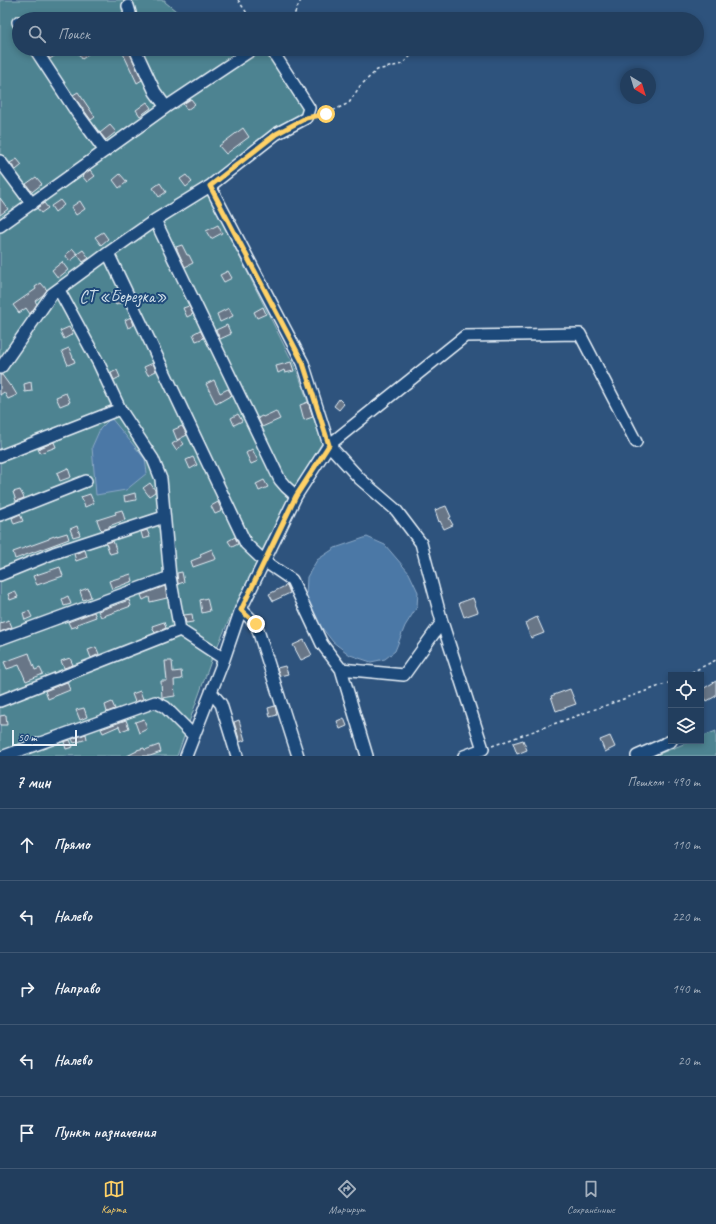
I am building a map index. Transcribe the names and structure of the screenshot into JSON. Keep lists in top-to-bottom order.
{
  "parks": ["СТ «Березка»"],
  "scale_bar": "50 m",
  "north": "bottom right",
  "page": {
    "search": "Поиск",
    "scale": "50 m",
    "heading": ["7 мин", "Пешком · 490 m"],
    "list": [
      ["Прямо", "110 m"],
      ["Налево", "220 m"],
      ["Направо", "140 m"],
      ["Налево", "20 m"],
      "Пункт назначения"
    ],
    "nav": ["Карта", "Маршрут", "Сохранённые"]
  }
}
